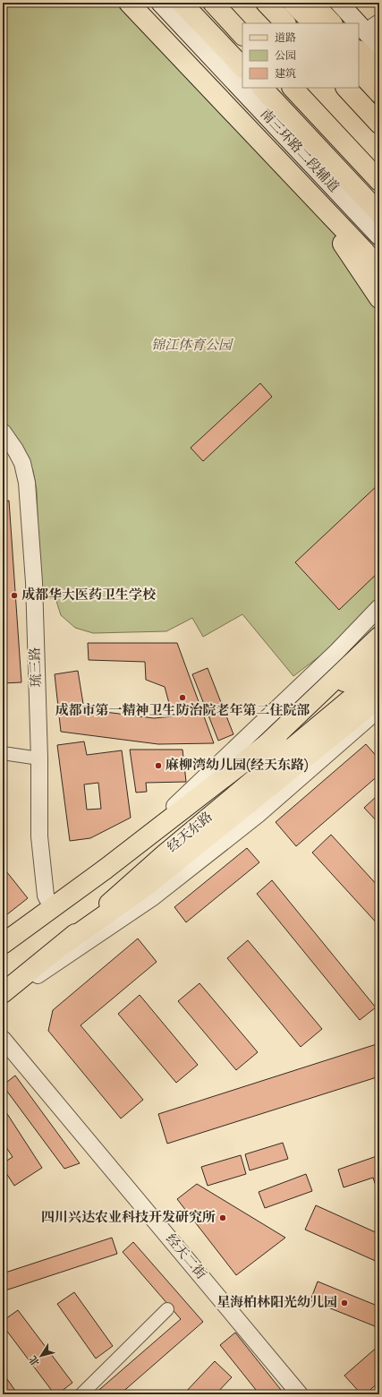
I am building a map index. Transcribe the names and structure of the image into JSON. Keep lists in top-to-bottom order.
{
  "streets": {
    "main road": ["南三环路二段辅道", "经天东路"],
    "street": ["琉三路", "经天二街"]
  },
  "crossings": [
    ["琉三路", "经天东路"]
  ],
  "parks": ["锦江体育公园"],
  "places": [
    "成都华大医药卫生学校",
    "成都市第一精神卫生防治院老年第二住院部",
    "麻柳湾幼儿园(经天东路)",
    "四川兴达农业科技开发研究所",
    "星海柏林阳光幼儿园"
  ],
  "legend": ["道路", "公园", "建筑"],
  "north": "bottom left"
}
